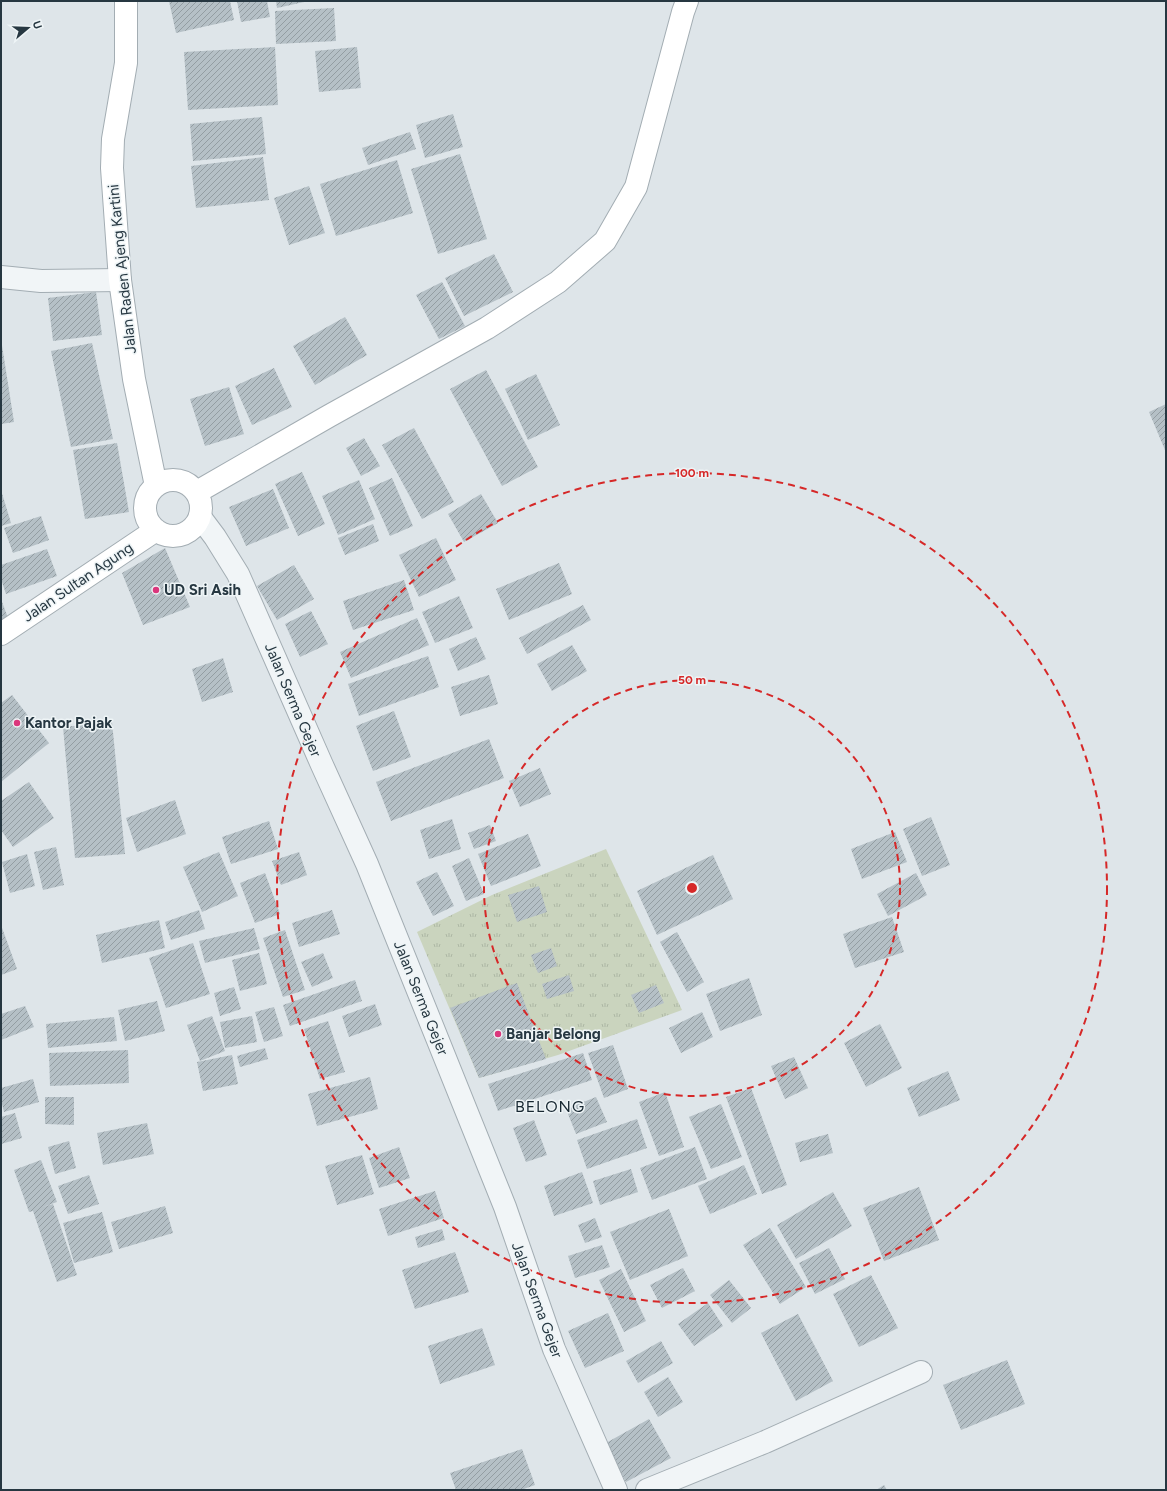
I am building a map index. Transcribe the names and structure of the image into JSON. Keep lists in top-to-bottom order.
{
  "streets": {
    "street": ["Jalan Raden Ajeng Kartini", "Jalan Sultan Agung", "Jalan Serma Gejer"]
  },
  "crossings": [
    ["Jalan Raden Ajeng Kartini", "Jalan Sultan Agung"],
    ["Jalan Raden Ajeng Kartini", "Jalan Serma Gejer"],
    ["Jalan Sultan Agung", "Jalan Serma Gejer"]
  ],
  "districts": ["BELONG"],
  "places": ["UD Sri Asih", "Kantor Pajak", "Banjar Belong"],
  "north": "right",
  "rings": ["100 m", "50 m"]
}
